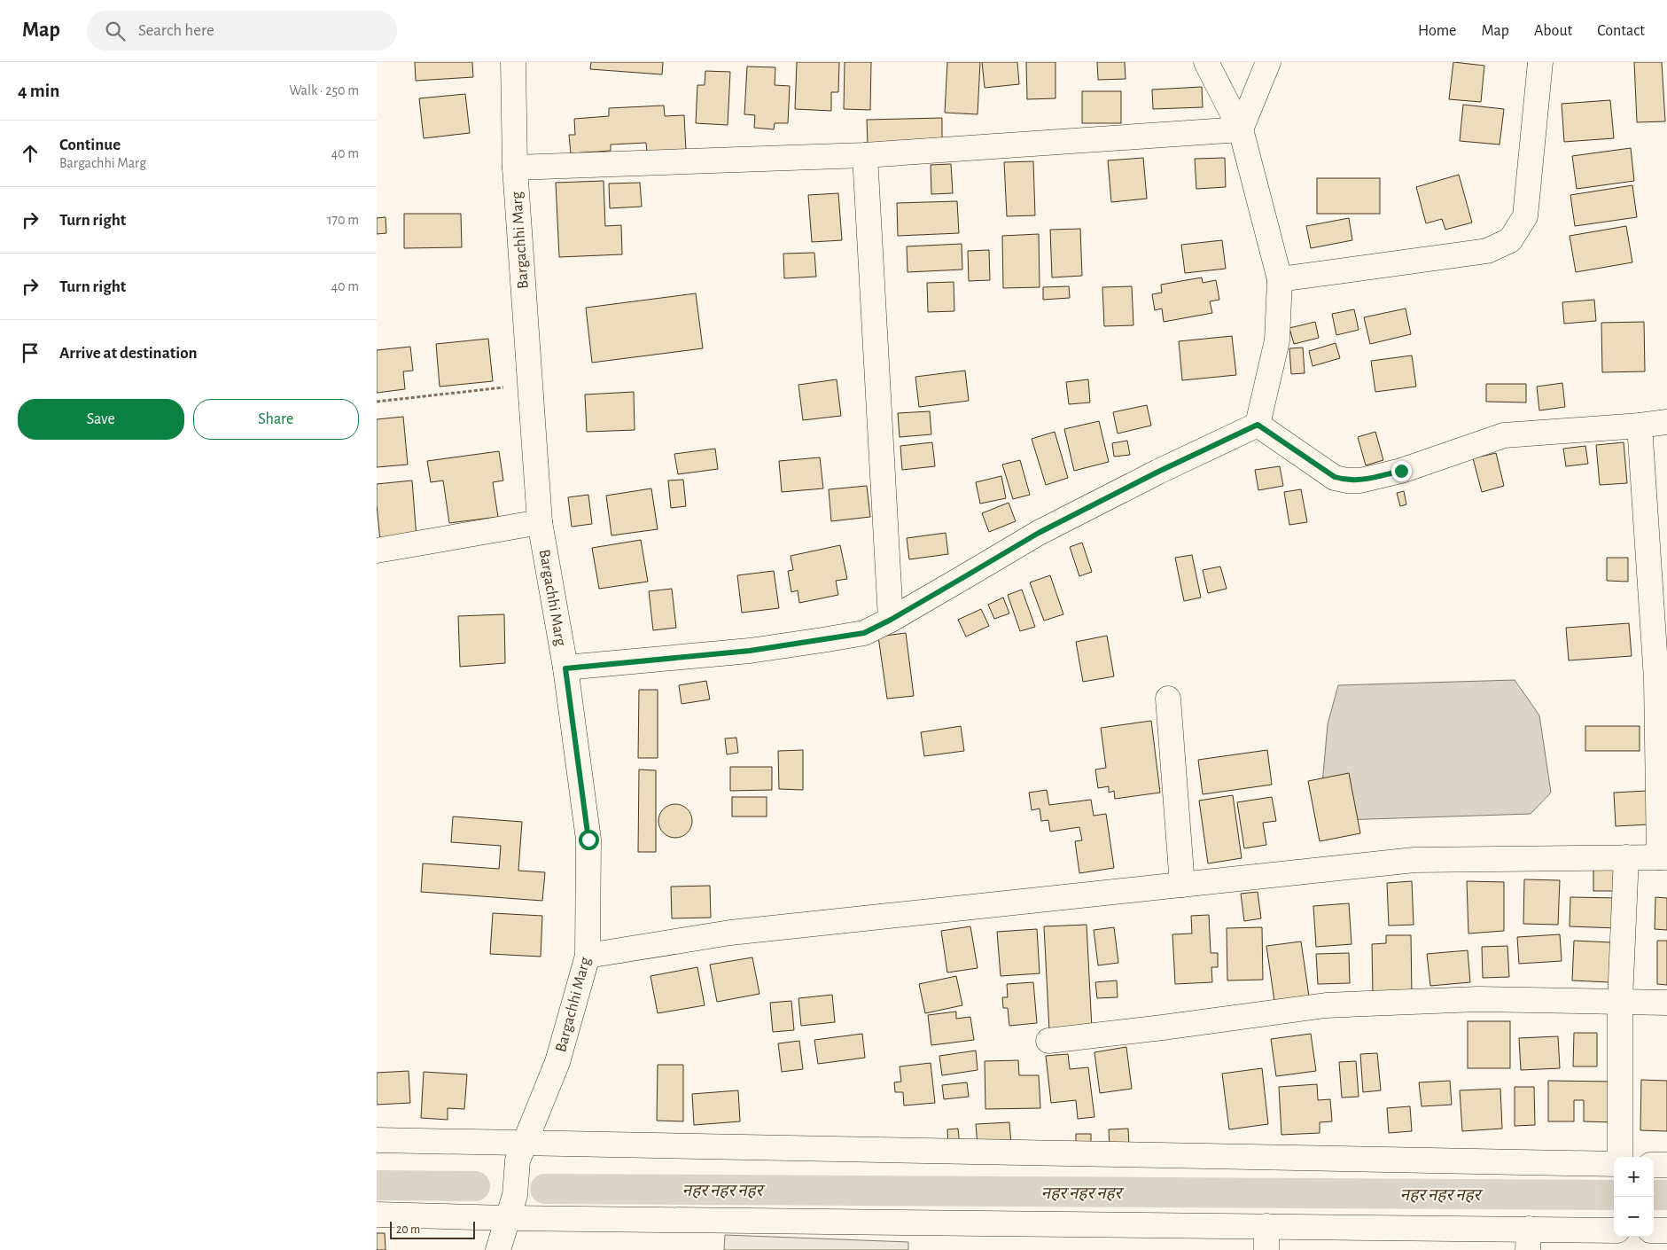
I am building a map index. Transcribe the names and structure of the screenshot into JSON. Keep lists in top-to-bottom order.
{
  "streets": {
    "street": ["Bargachhi Marg"]
  },
  "water": ["नहर नहर नहर"],
  "scale_bar": "20 m",
  "page": {
    "header": "Map",
    "search": "Search here",
    "nav": [
      "Home",
      "Map",
      "About",
      "Contact"
    ],
    "heading": ["4 min", "Walk · 250 m"],
    "list": [
      ["Continue", "Bargachhi Marg", "40 m"],
      ["Turn right", "170 m"],
      ["Turn right", "40 m"],
      "Arrive at destination"
    ],
    "buttons": ["Save", "Share"],
    "map_buttons": ["+", "−"],
    "scale": "20 m"
  }
}
